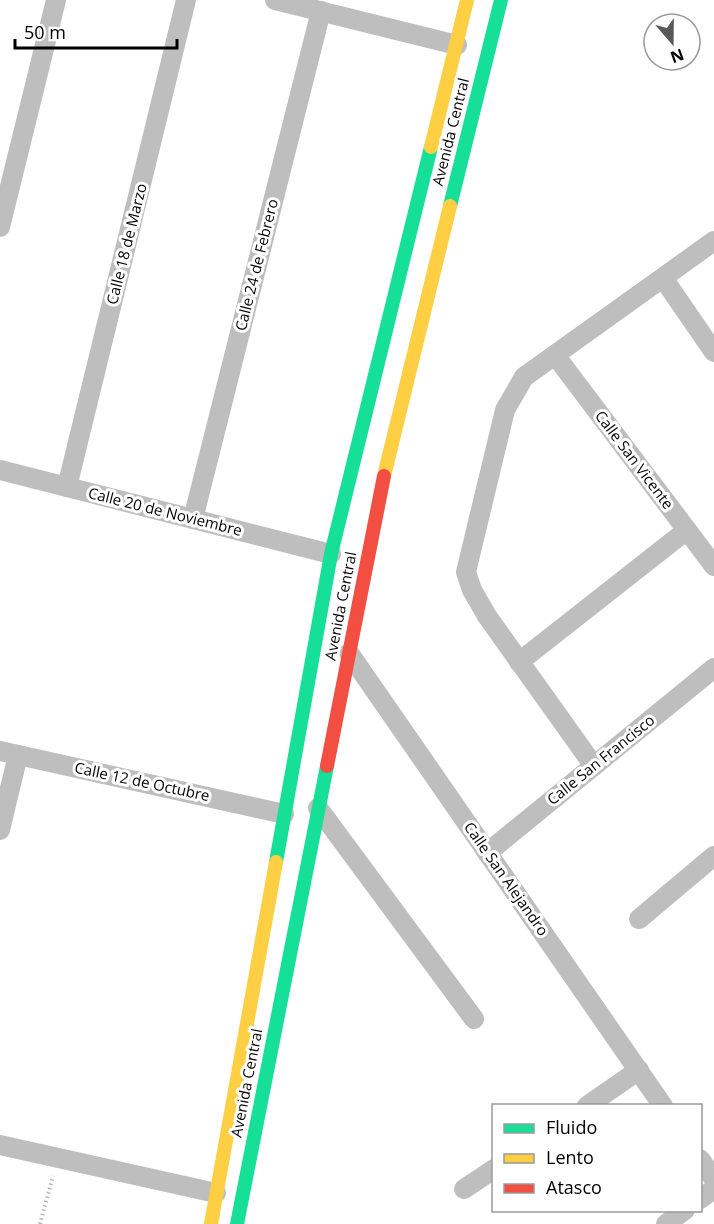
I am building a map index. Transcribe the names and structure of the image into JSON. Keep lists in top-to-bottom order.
{
  "streets": {
    "main road": ["Avenida Central"],
    "street": [
      "Calle 18 de Marzo",
      "Calle 24 de Febrero",
      "Calle San Vicente",
      "Calle 20 de Noviembre",
      "Calle San Francisco",
      "Calle 12 de Octubre",
      "Calle San Alejandro"
    ]
  },
  "crossings": [
    ["Avenida Central", "Calle 20 de Noviembre"],
    ["Avenida Central", "Calle 12 de Octubre"],
    ["Avenida Central", "Calle San Alejandro"],
    ["Calle 18 de Marzo", "Calle 20 de Noviembre"],
    ["Calle 24 de Febrero", "Calle 20 de Noviembre"],
    ["Calle San Francisco", "Calle San Alejandro"]
  ],
  "legend": ["Fluido", "Lento", "Atasco"],
  "scale_bar": "50 m",
  "north": "bottom"
}
